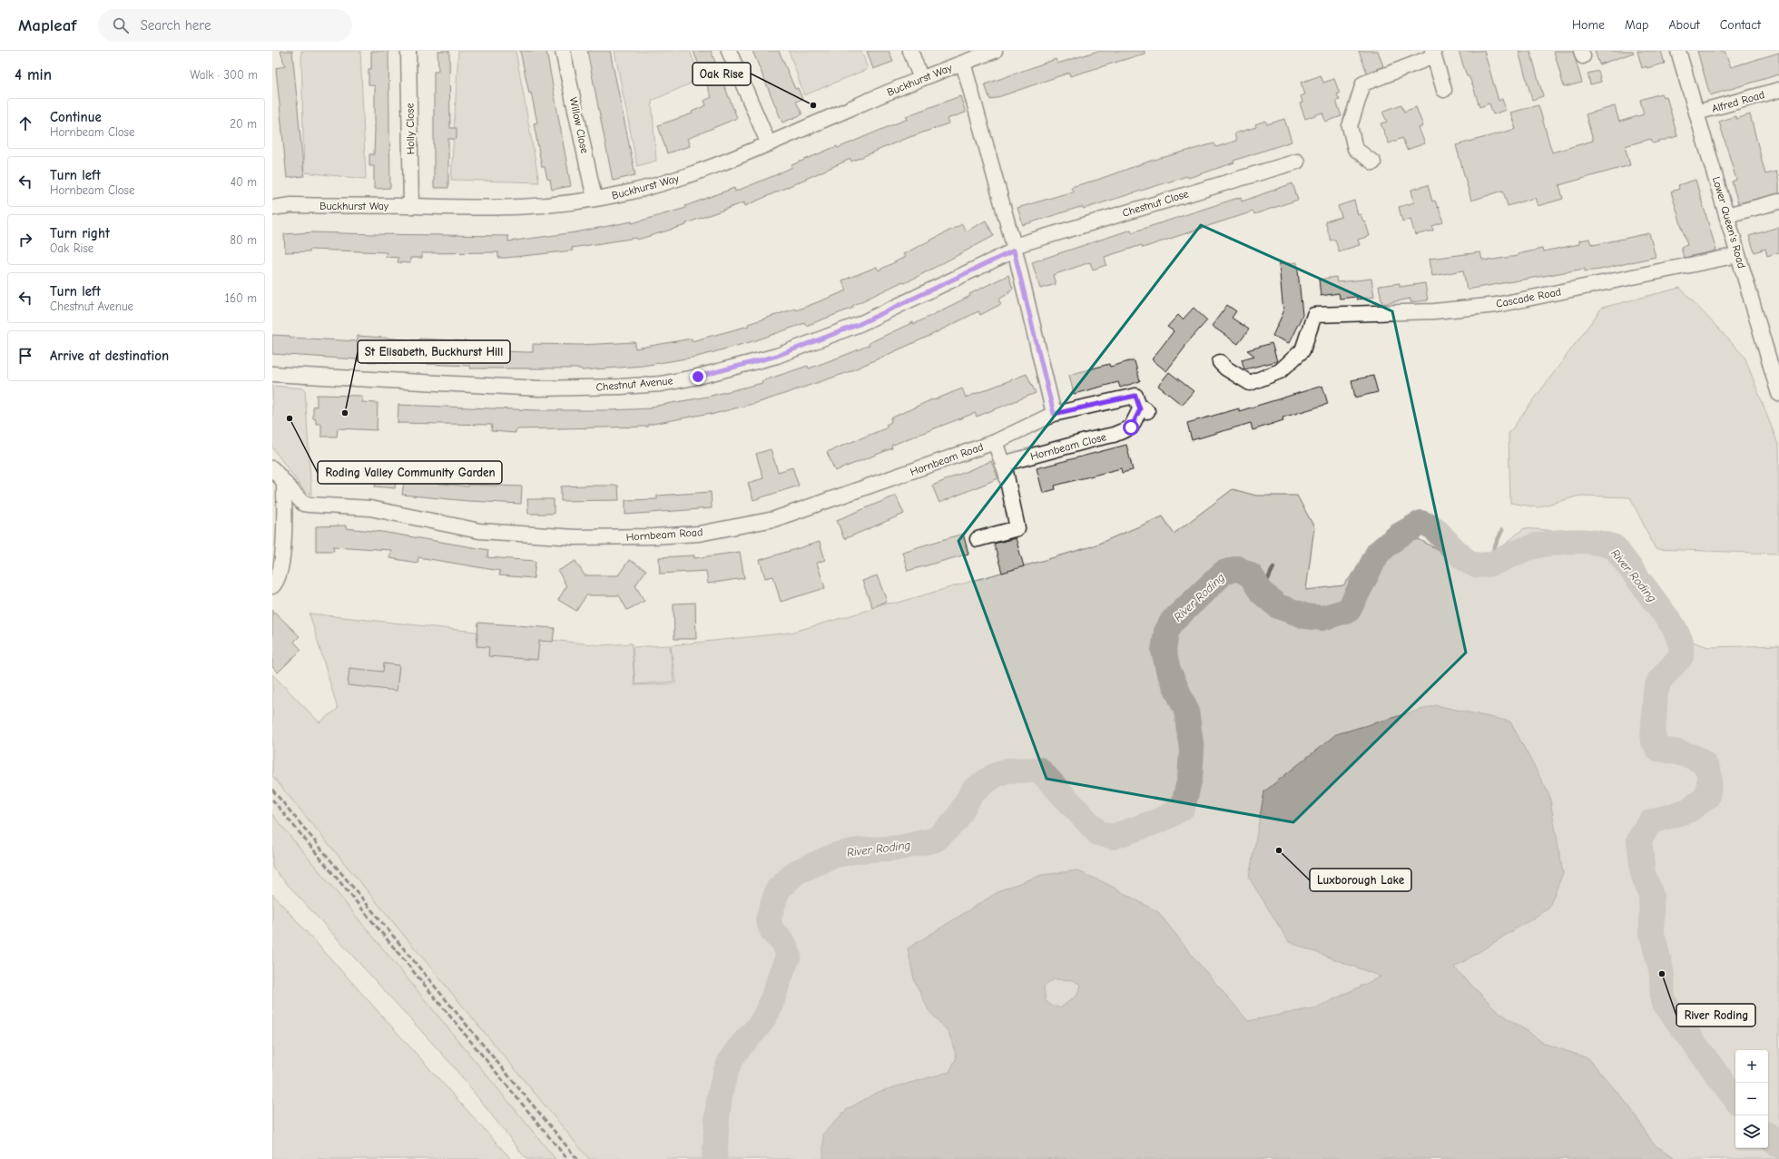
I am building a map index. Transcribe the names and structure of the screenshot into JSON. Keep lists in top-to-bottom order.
{
  "streets": {
    "street": [
      "Buckhurst Way",
      "Alfred Road",
      "Willow Close",
      "Holly Close",
      "Chestnut Close",
      "Lower Queen's Road",
      "Cascade Road",
      "Chestnut Avenue",
      "Hornbeam Close",
      "Hornbeam Road"
    ]
  },
  "crossings": [
    ["Buckhurst Way", "Willow Close"],
    ["Buckhurst Way", "Holly Close"],
    ["Alfred Road", "Lower Queen's Road"],
    ["Chestnut Close", "Chestnut Avenue"],
    ["Lower Queen's Road", "Cascade Road"],
    ["Hornbeam Close", "Hornbeam Road"]
  ],
  "water": ["River Roding"],
  "places": [
    "Oak Rise",
    "St Elisabeth, Buckhurst Hill",
    "Roding Valley Community Garden",
    "Luxborough Lake",
    "River Roding"
  ],
  "page": {
    "header": "Mapleaf",
    "search": "Search here",
    "nav": [
      "Home",
      "Map",
      "About",
      "Contact"
    ],
    "heading": ["4 min", "Walk · 300 m"],
    "list": [
      ["Continue", "Hornbeam Close", "20 m"],
      ["Turn left", "Hornbeam Close", "40 m"],
      ["Turn right", "Oak Rise", "80 m"],
      ["Turn left", "Chestnut Avenue", "160 m"],
      "Arrive at destination"
    ],
    "map_buttons": ["+", "−"]
  }
}
